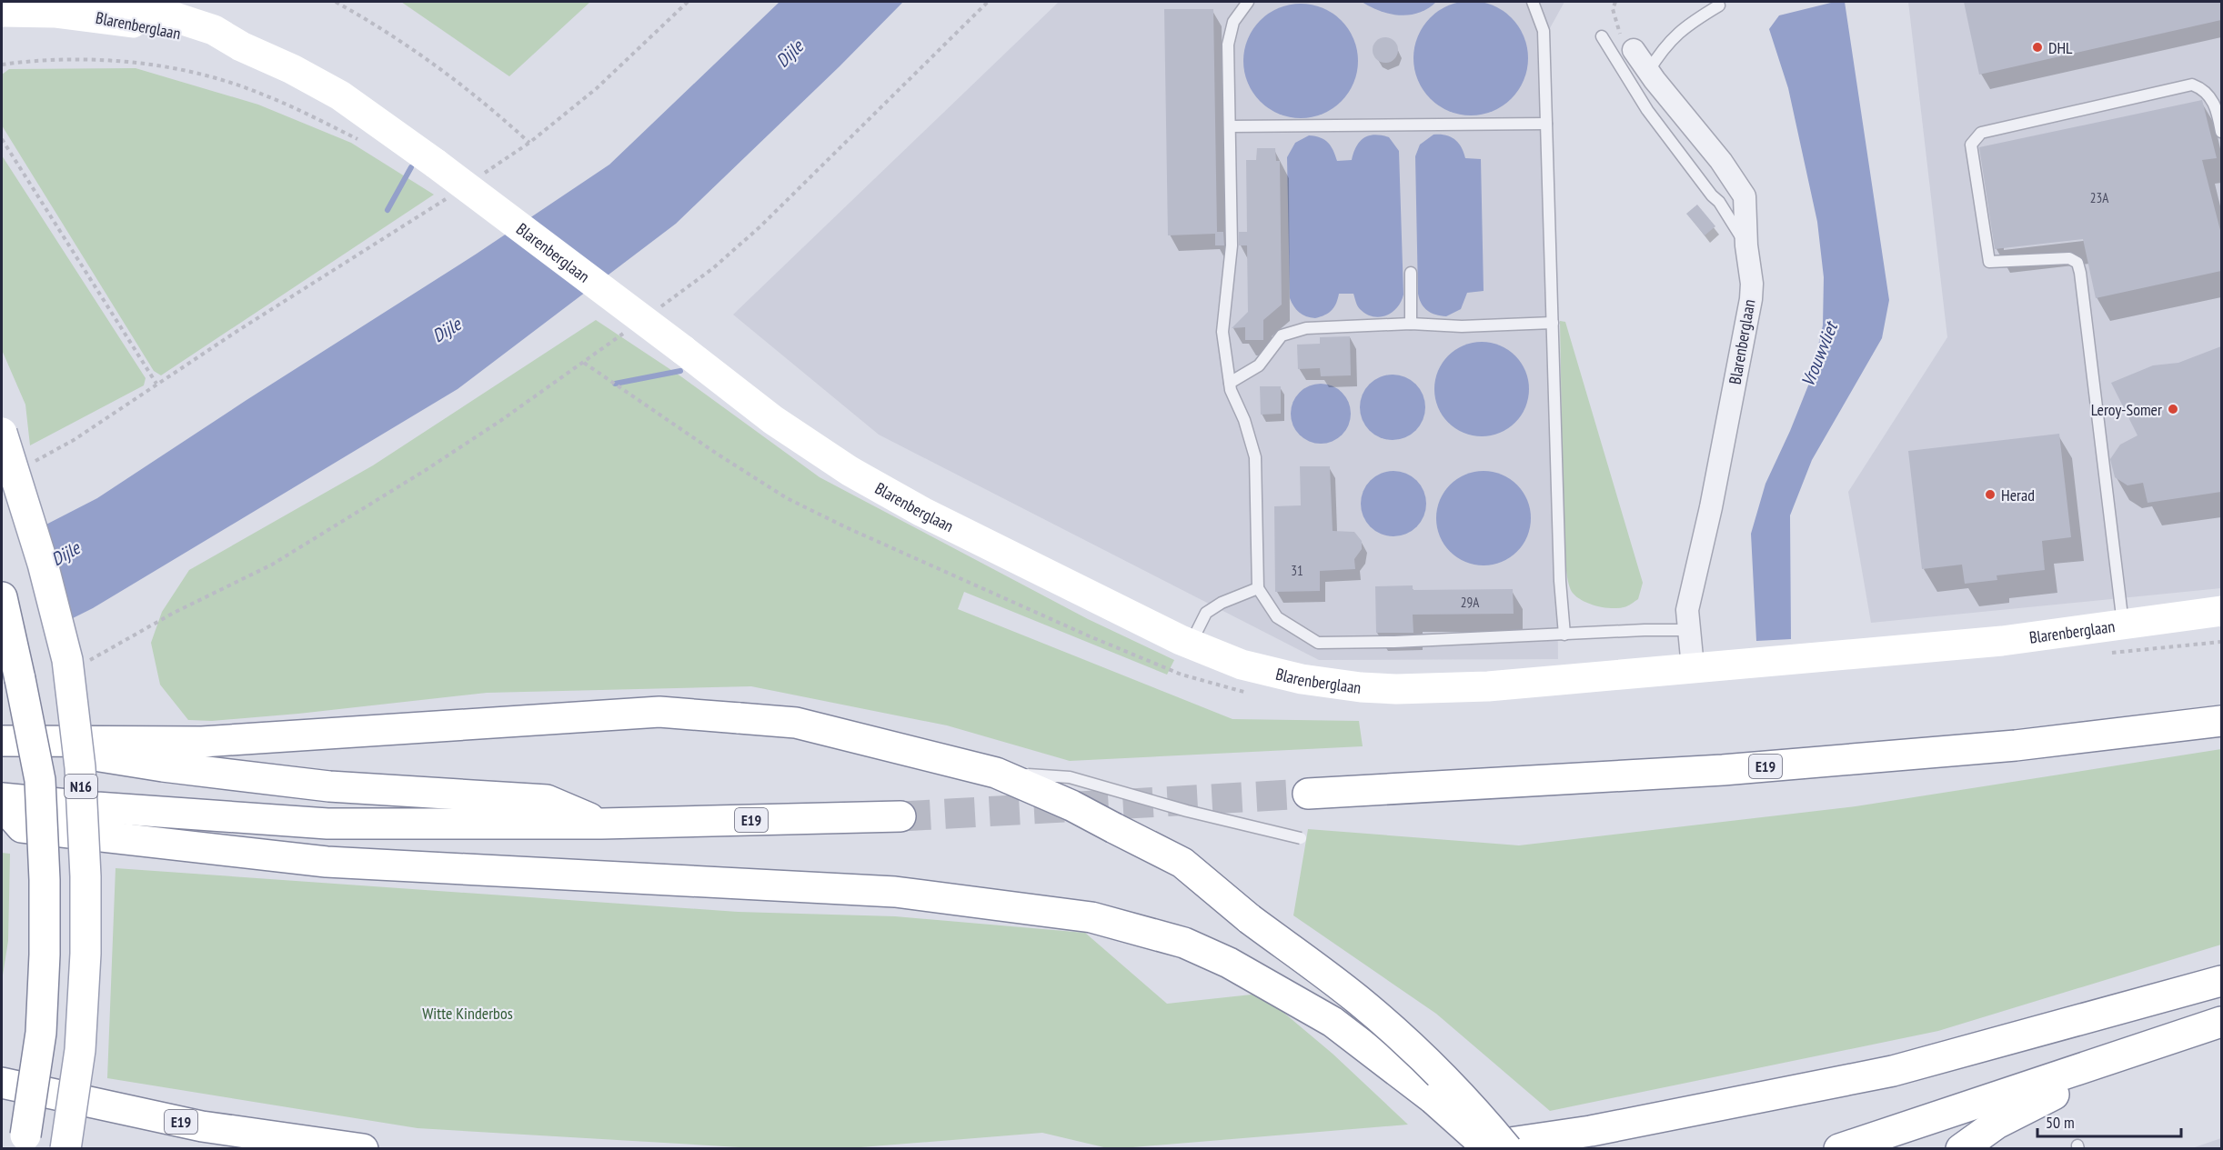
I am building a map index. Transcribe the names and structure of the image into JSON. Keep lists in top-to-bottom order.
{
  "streets": {
    "main road": ["Blarenberglaan", "E19", "N16"]
  },
  "water": ["Dijle", "Vrouwvliet"],
  "parks": ["Witte Kinderbos"],
  "places": ["DHL", "Leroy-Somer", "Herad"],
  "house_numbers": ["23A", "31", "29A"],
  "scale_bar": "50 m"
}
